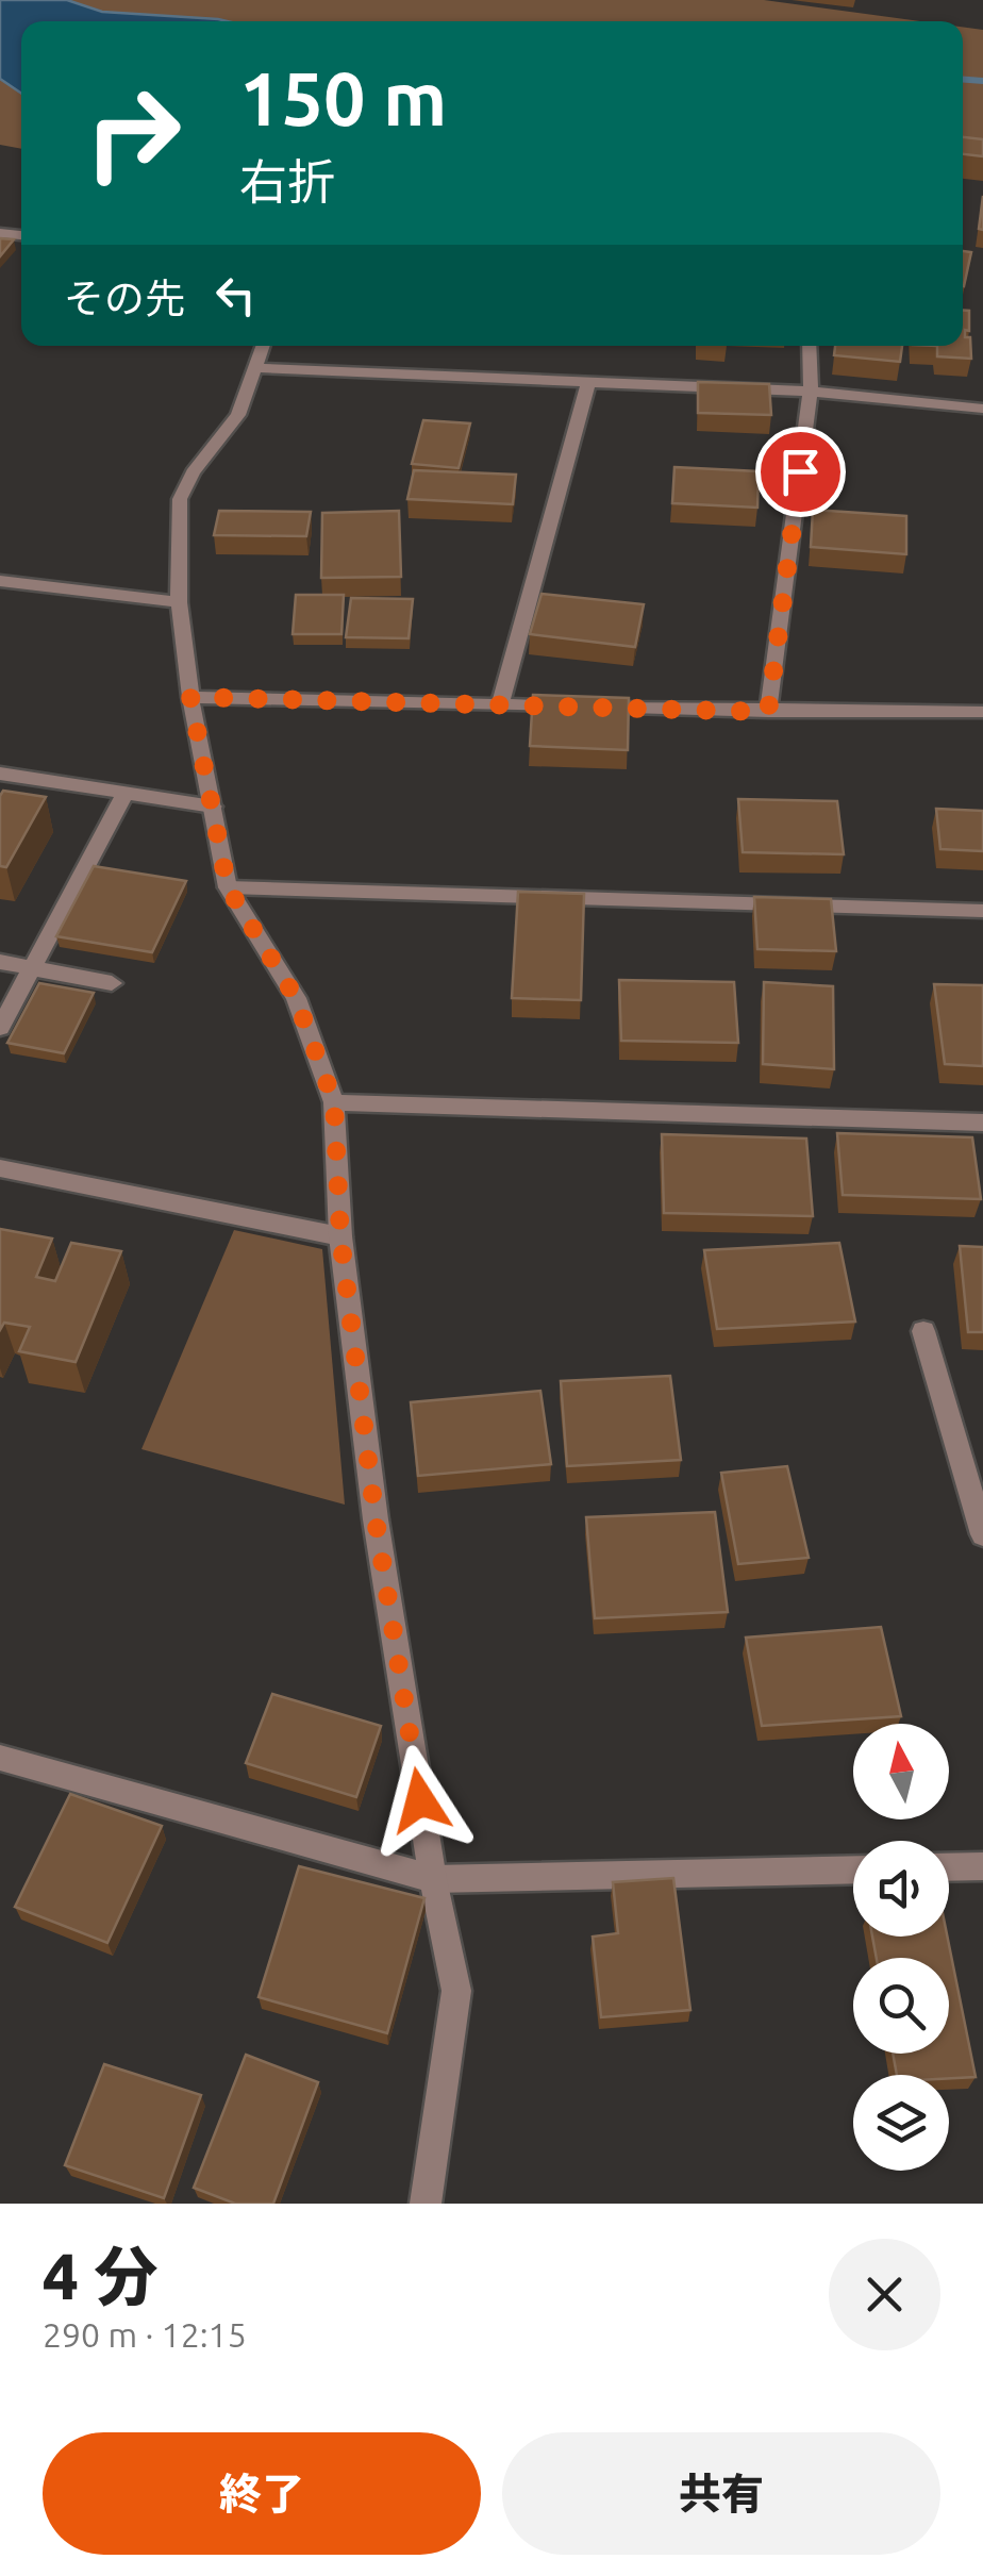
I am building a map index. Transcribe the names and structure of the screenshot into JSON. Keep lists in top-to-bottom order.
{
  "north": "top",
  "page": {
    "turn": ["150 m", "右折"],
    "then": "その先",
    "heading": ["4 分", "290 m · 12:15"],
    "buttons": ["終了", "共有"]
  }
}
